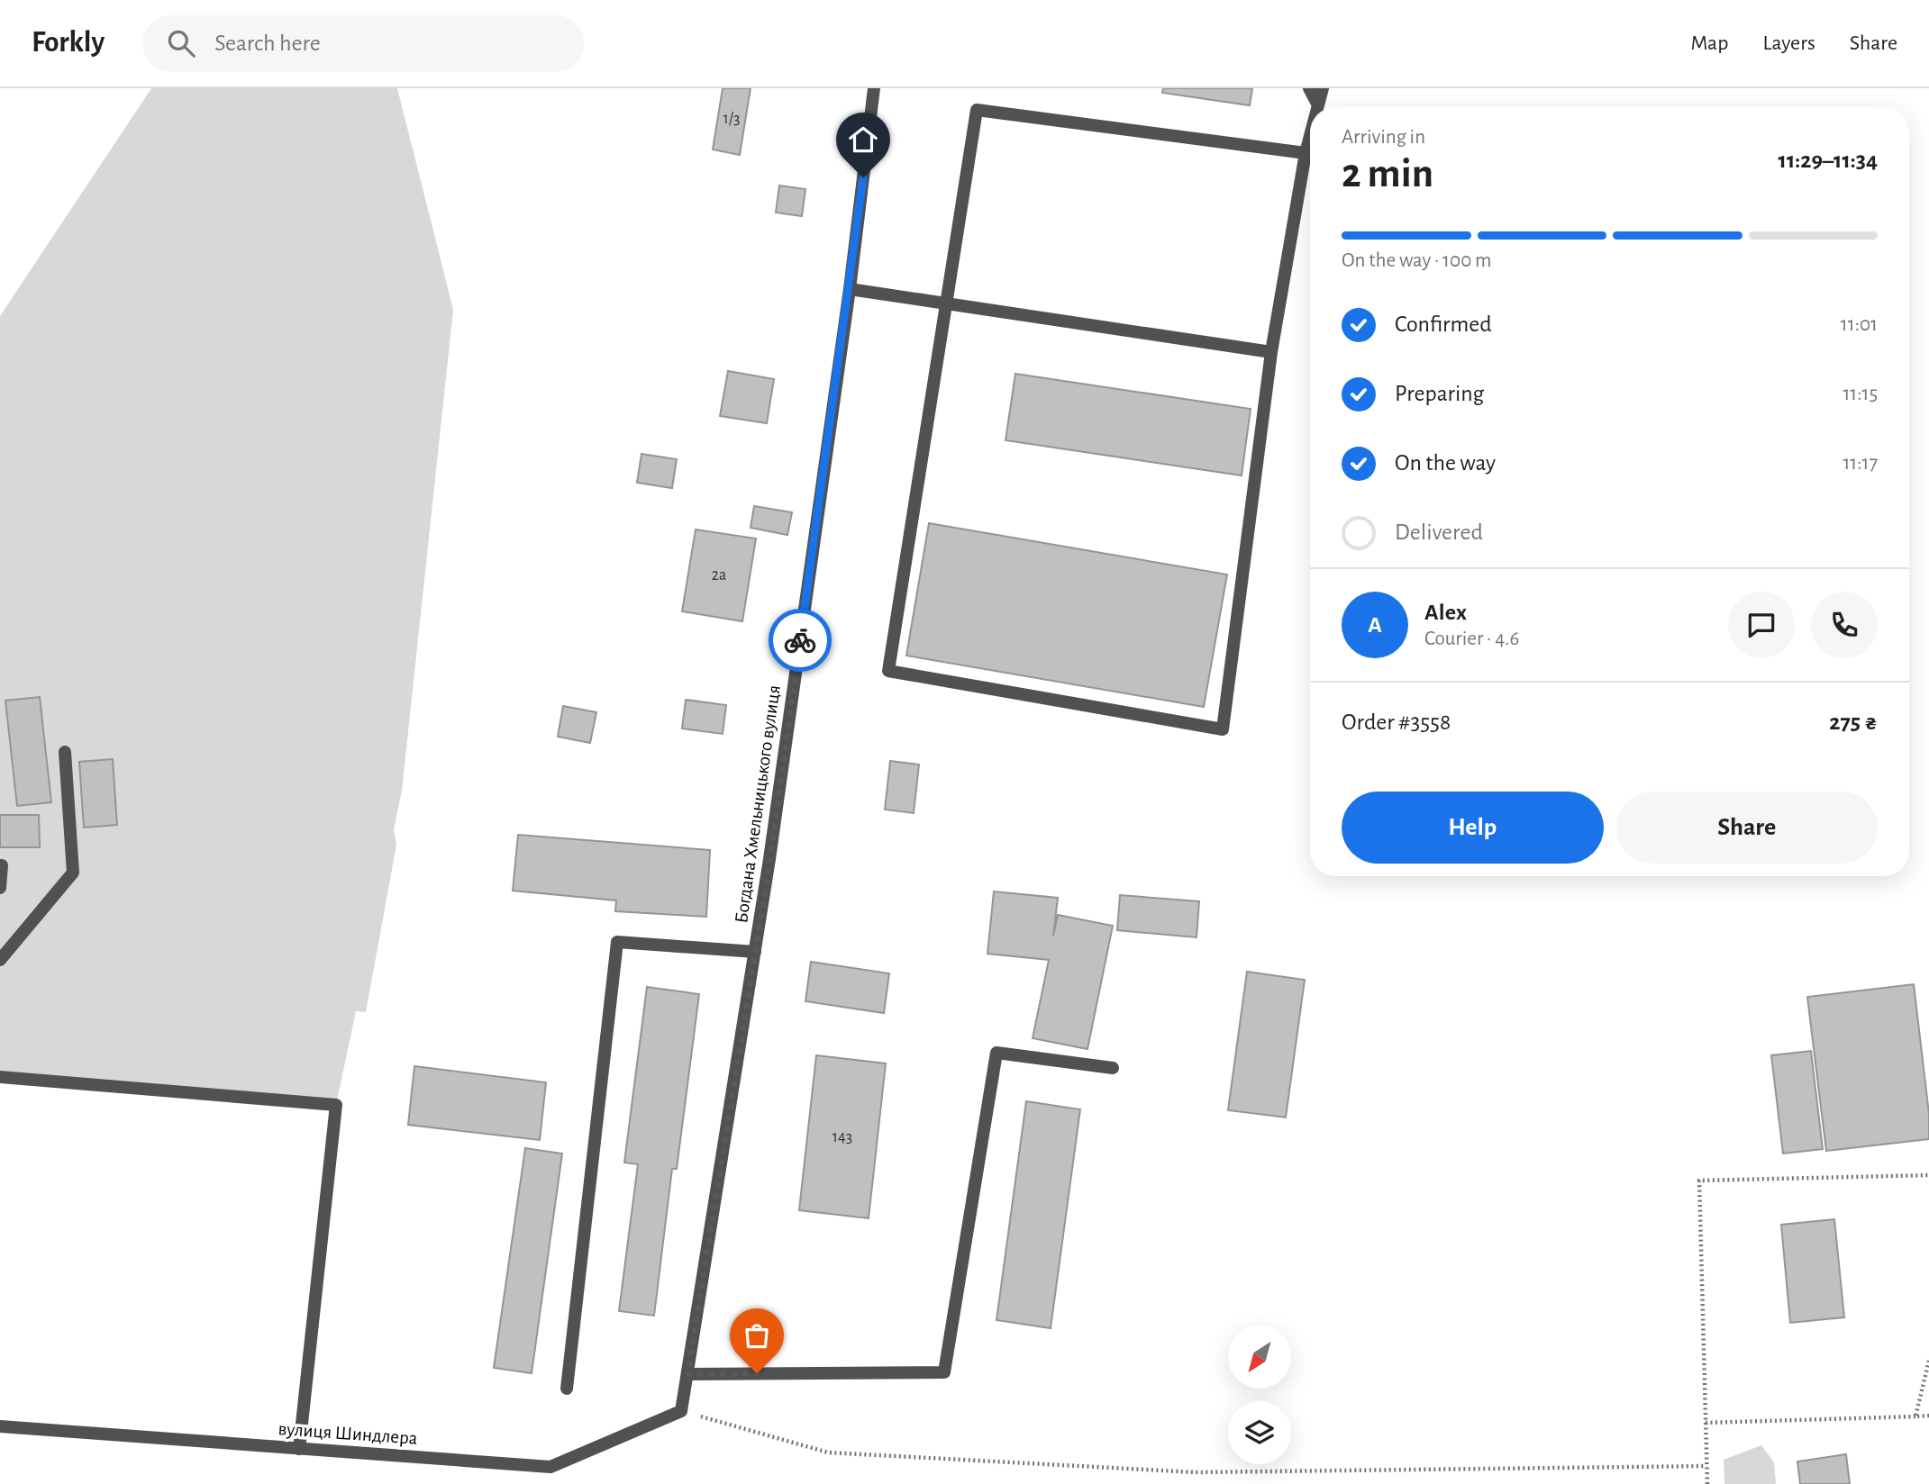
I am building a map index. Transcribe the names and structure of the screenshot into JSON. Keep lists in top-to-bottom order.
{
  "streets": {
    "street": ["Богдана Хмельницького вулиця", "вулиця Шиндлера"]
  },
  "crossings": [
    ["Богдана Хмельницького вулиця", "вулиця Шиндлера"]
  ],
  "house_numbers": ["1/3", "2а", "143"],
  "north": "bottom left",
  "page": {
    "header": "Forkly",
    "search": "Search here",
    "nav": ["Map", "Layers", "Share"],
    "heading": ["2 min", "Arriving in", "11:29–11:34"],
    "panel": [
      "Alex",
      "Courier · 4.6",
      "Order #3558",
      "275 ₴"
    ],
    "bar": "On the way · 100 m",
    "list": [
      ["Confirmed", "11:01"],
      ["Preparing", "11:15"],
      ["On the way", "11:17"],
      "Delivered"
    ],
    "round": "A",
    "buttons": ["Help", "Share"]
  }
}
